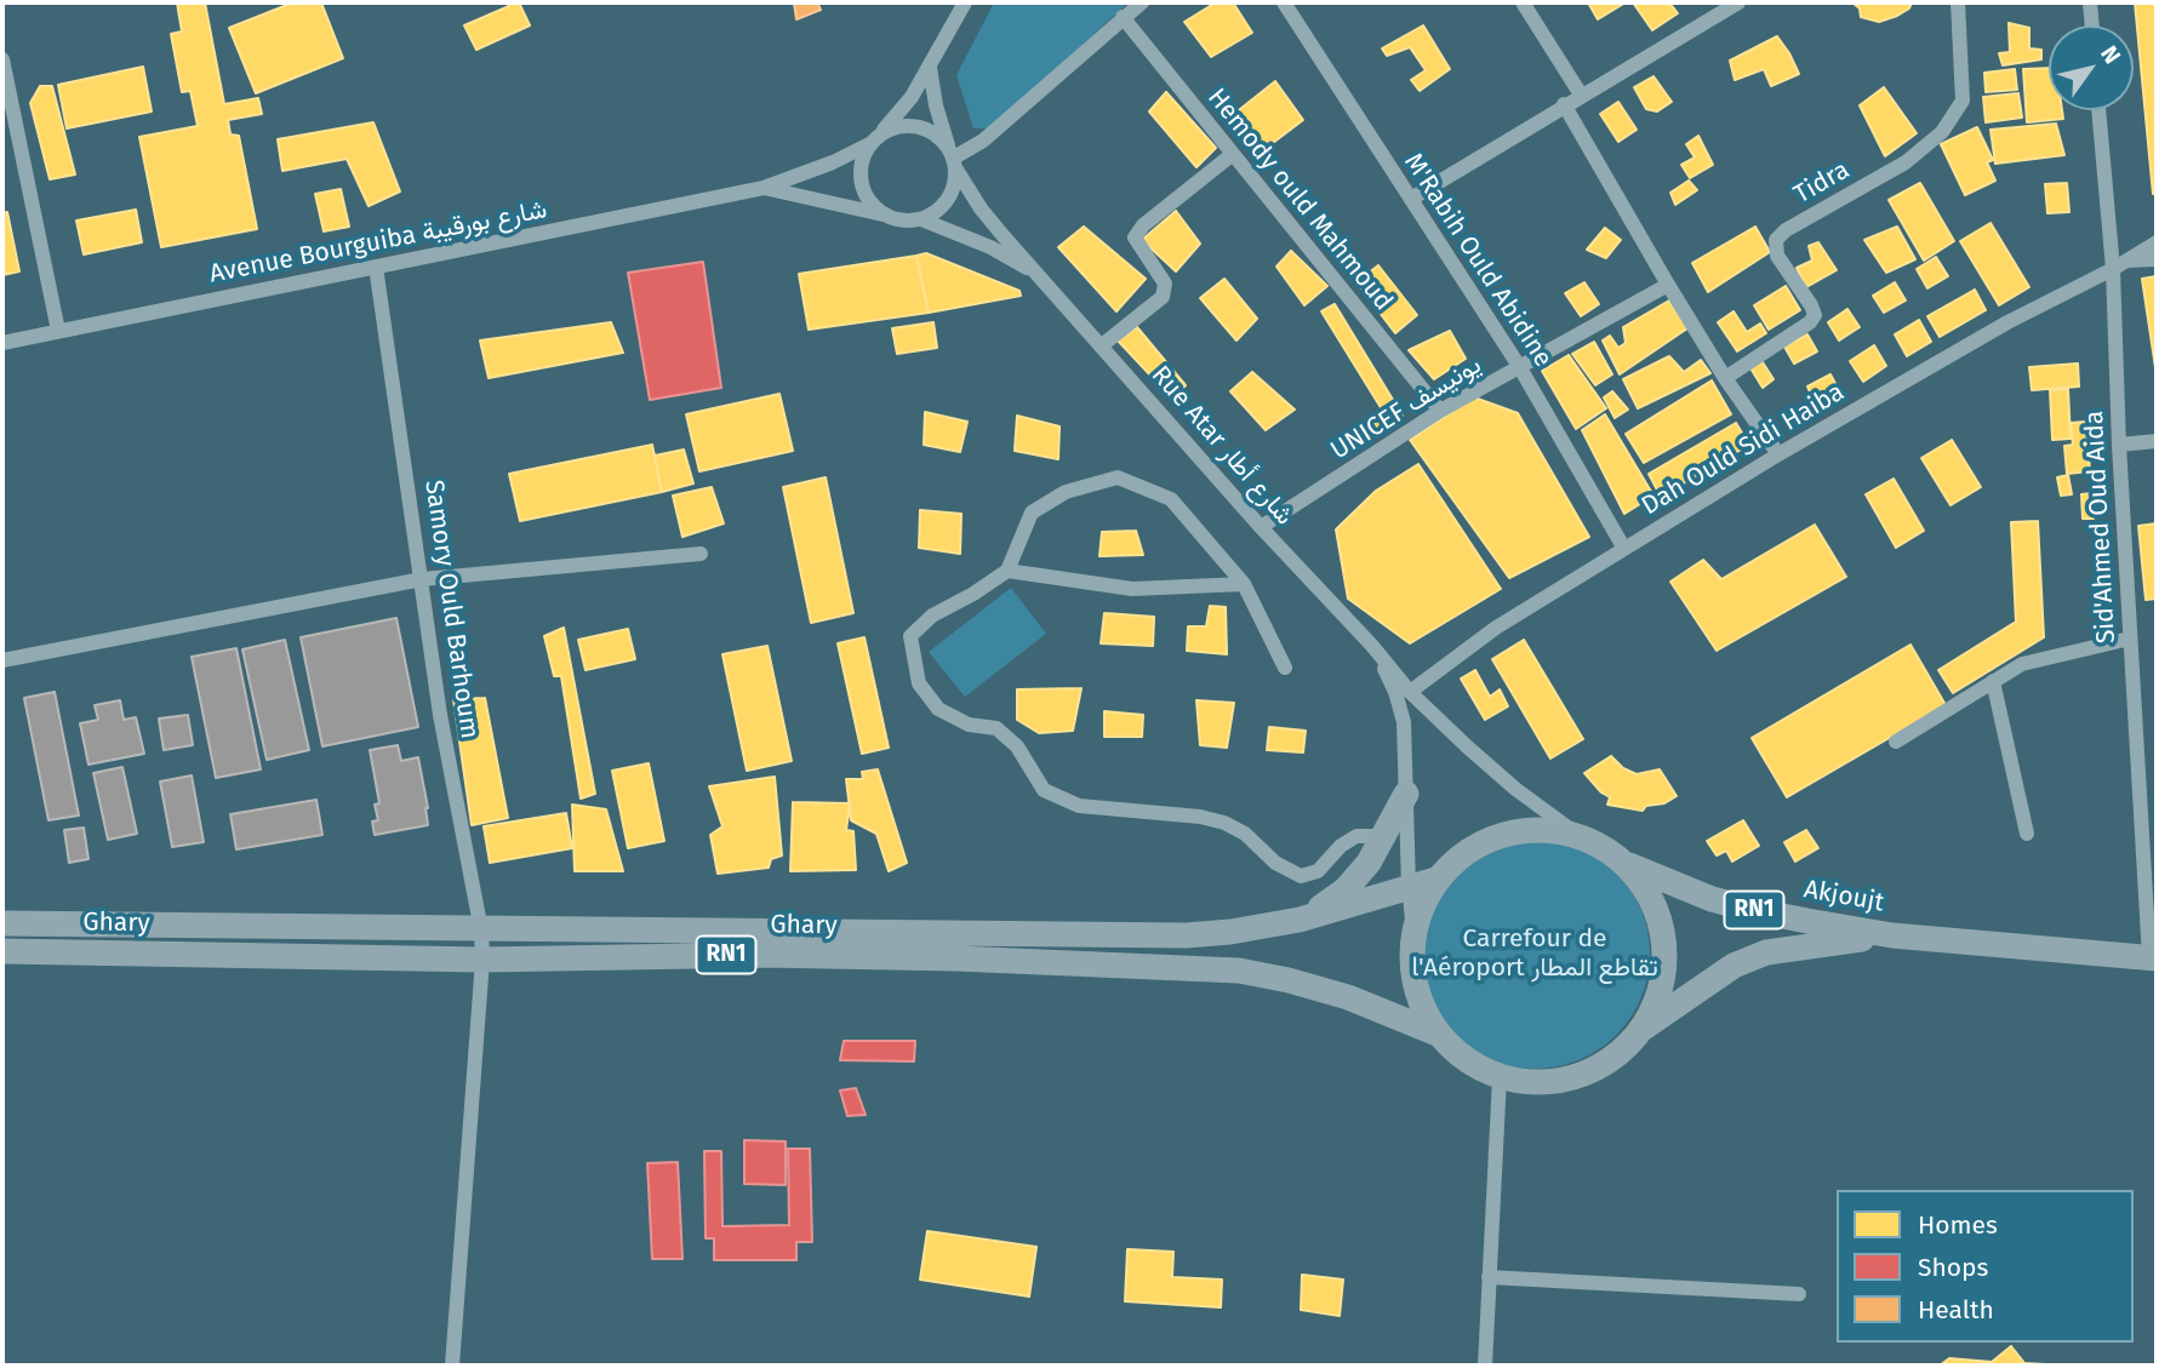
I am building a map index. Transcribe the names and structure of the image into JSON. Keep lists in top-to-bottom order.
{
  "streets": {
    "highway": ["Akjoujt", "RN1", "Ghary"],
    "street": [
      "Tidra",
      "Hemody ould Mahmoud",
      "Avenue Bourguiba شارع بورقيبة",
      "M'Rabih Ould Abidine",
      "UNICEF يونيسف",
      "Rue Atar شارع أطار",
      "Dah Ould Sidi Haiba",
      "Sid'Ahmed Oud Aida",
      "Samory Ould Barhoum"
    ]
  },
  "crossings": [
    ["Hemody ould Mahmoud", "UNICEF يونيسف"],
    ["Avenue Bourguiba شارع بورقيبة", "Rue Atar شارع أطار"],
    ["Avenue Bourguiba شارع بورقيبة", "Samory Ould Barhoum"],
    ["M'Rabih Ould Abidine", "UNICEF يونيسف"],
    ["M'Rabih Ould Abidine", "Dah Ould Sidi Haiba"],
    ["UNICEF يونيسف", "Rue Atar شارع أطار"],
    ["Rue Atar شارع أطار", "Dah Ould Sidi Haiba"],
    ["Rue Atar شارع أطار", "Akjoujt"],
    ["Rue Atar شارع أطار", "Ghary"],
    ["Dah Ould Sidi Haiba", "Sid'Ahmed Oud Aida"],
    ["Sid'Ahmed Oud Aida", "RN1"],
    ["Samory Ould Barhoum", "Ghary"],
    ["Akjoujt", "RN1"],
    ["Akjoujt", "Ghary"]
  ],
  "parks": ["Carrefour de l'Aéroport تقاطع المطار"],
  "legend": ["Homes", "Shops", "Health"],
  "north": "top right"
}
